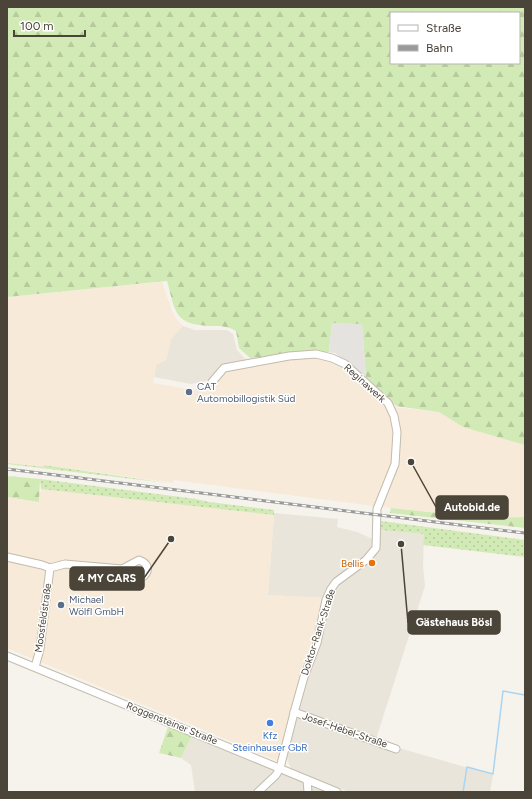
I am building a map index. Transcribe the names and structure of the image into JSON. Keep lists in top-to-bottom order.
{
  "streets": {
    "street": [
      "Reginawerk",
      "Moosfeldstraße",
      "Doktor-Rank-Straße",
      "Roggensteiner Straße",
      "Josef-Hebel-Straße"
    ]
  },
  "crossings": [
    ["Reginawerk", "Doktor-Rank-Straße"],
    ["Moosfeldstraße", "Roggensteiner Straße"],
    ["Doktor-Rank-Straße", "Roggensteiner Straße"],
    ["Doktor-Rank-Straße", "Josef-Hebel-Straße"]
  ],
  "places": [
    "CAT Automobillogistik Süd",
    "Autobid.de",
    "4 MY CARS",
    "Gästehaus Bösl",
    "Bellis",
    "Michael Wölfl GmbH",
    "Kfz Steinhauser GbR"
  ],
  "legend": ["Straße", "Bahn"],
  "scale_bar": "100 m"
}
